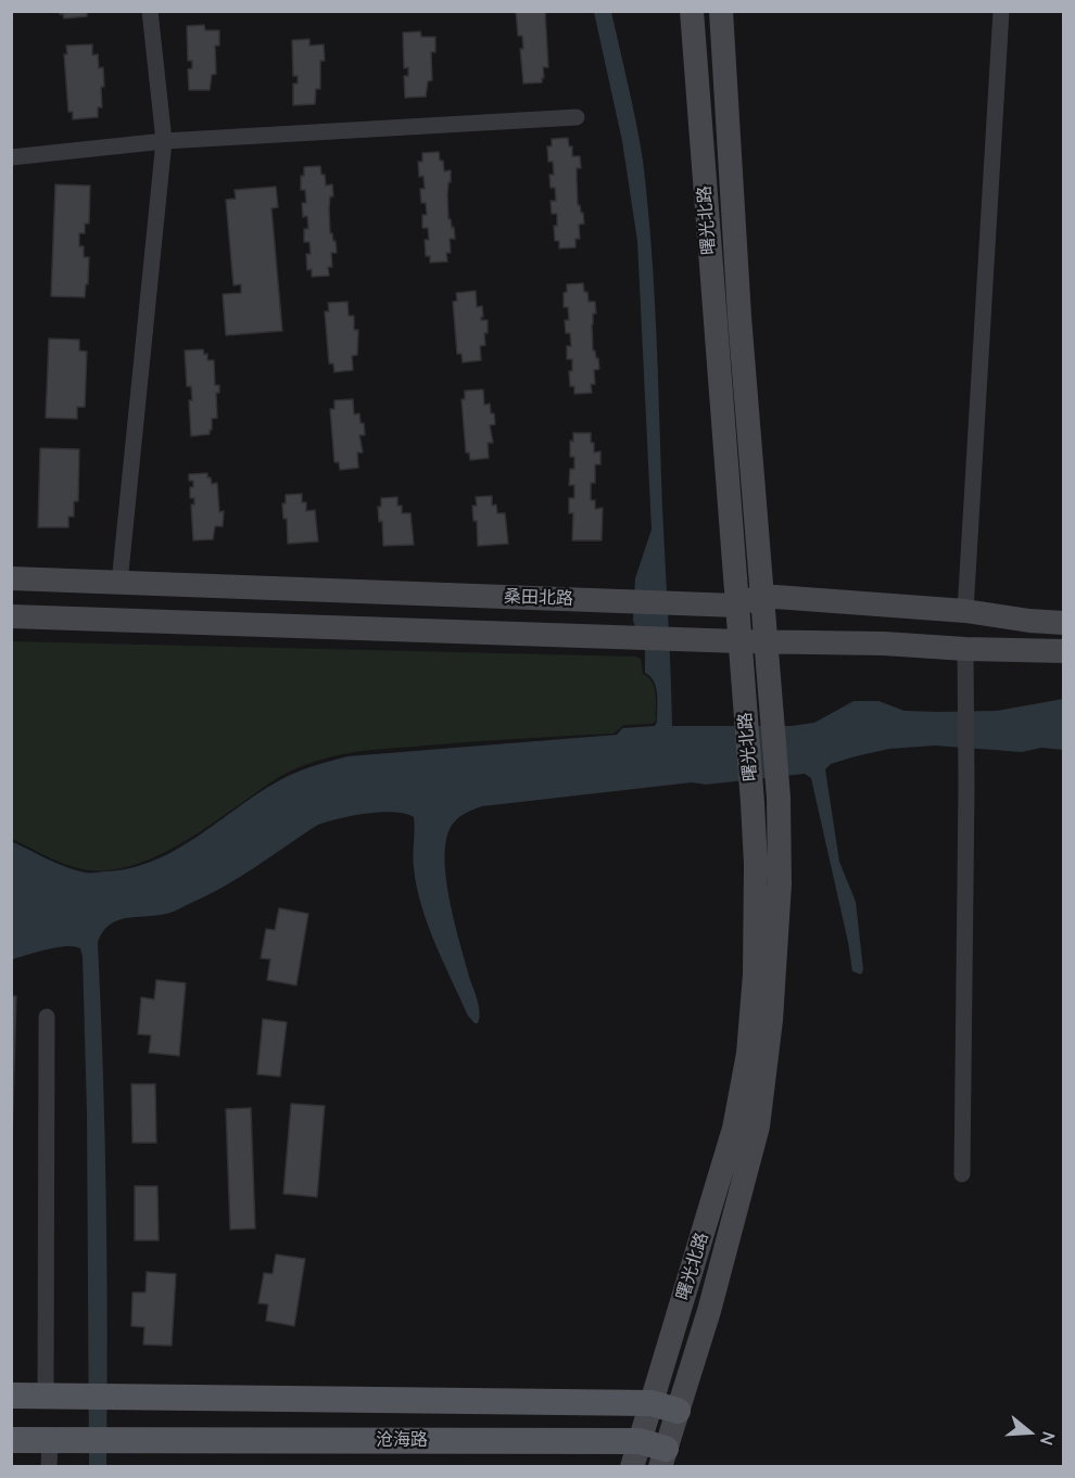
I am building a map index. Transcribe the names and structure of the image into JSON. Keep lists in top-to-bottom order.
{
  "streets": {
    "main road": ["曙光北路", "桑田北路", "沧海路"]
  },
  "crossings": [
    ["曙光北路", "桑田北路"],
    ["曙光北路", "沧海路"]
  ],
  "north": "right"
}
